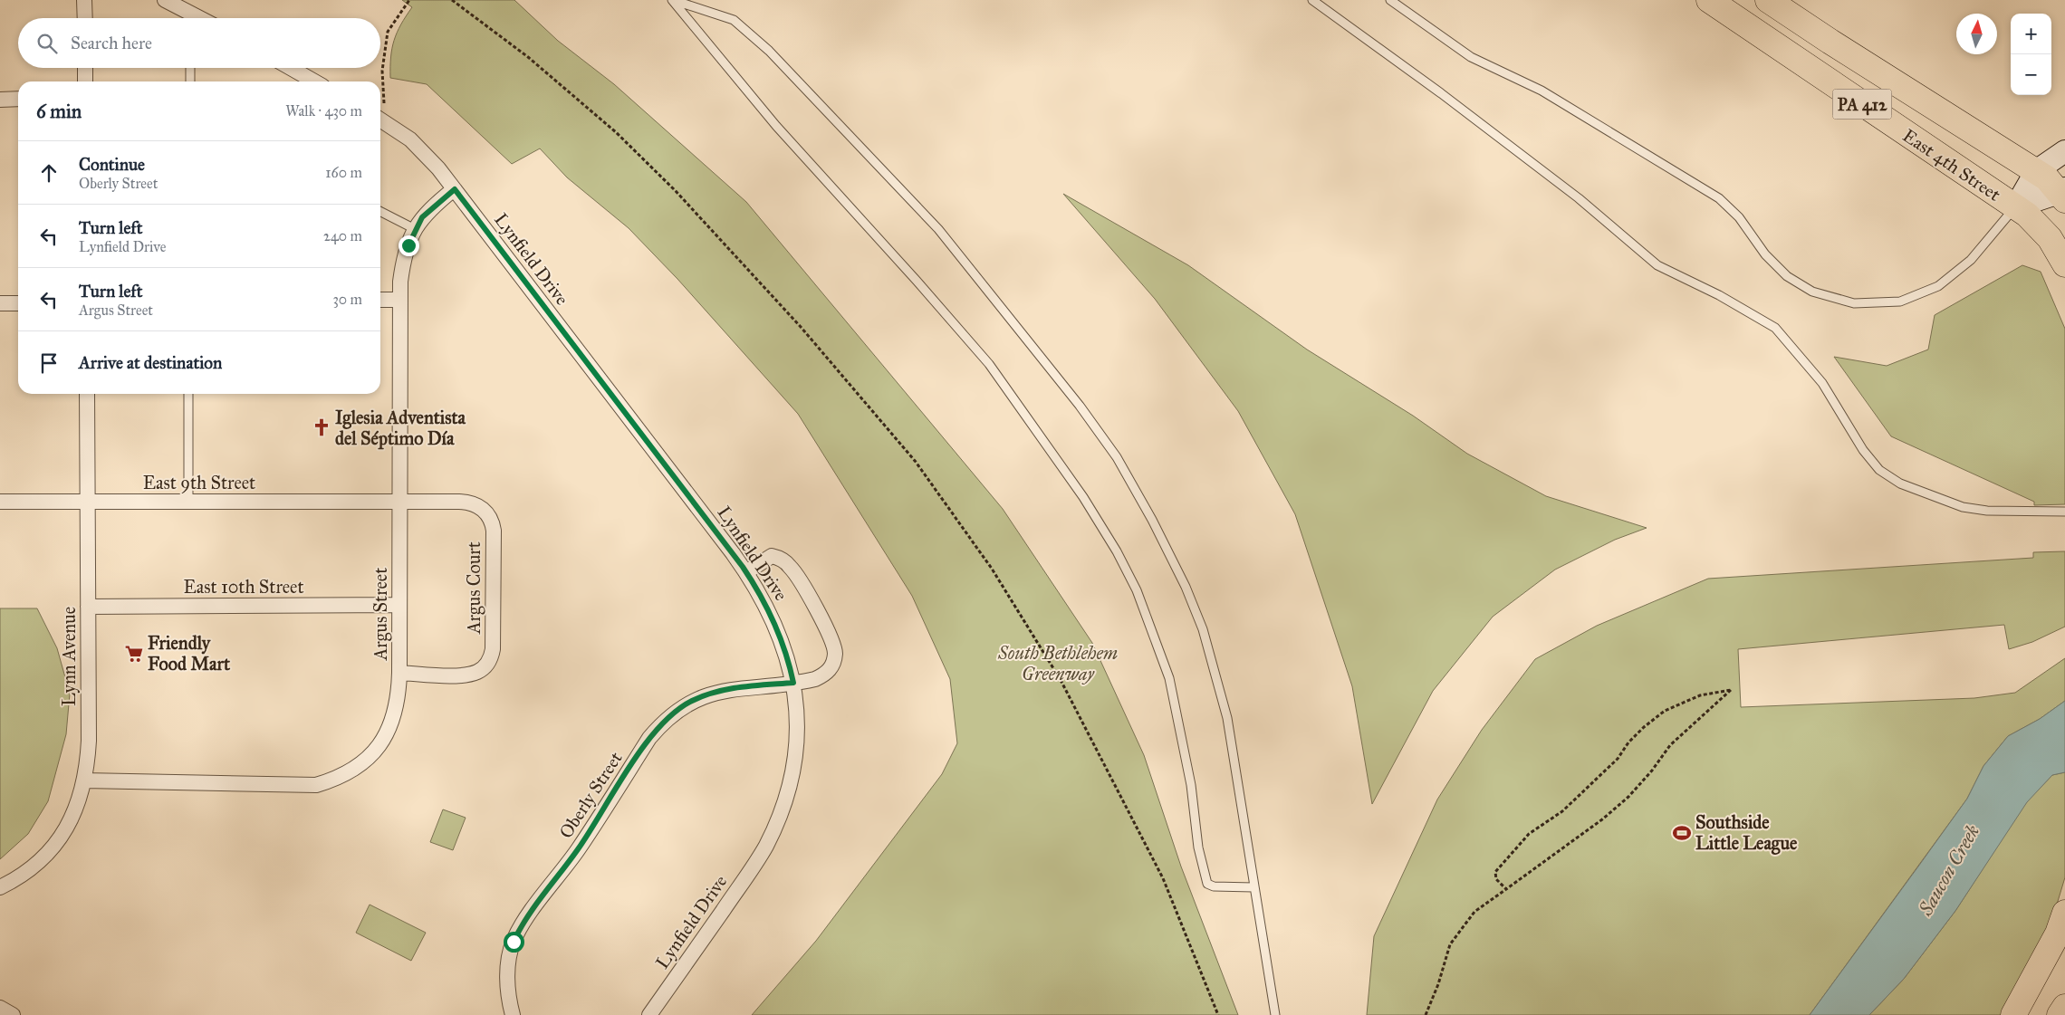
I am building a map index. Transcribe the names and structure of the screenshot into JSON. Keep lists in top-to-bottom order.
{
  "streets": {
    "highway": ["PA 412", "East 4th Street"],
    "street": [
      "Lynfield Drive",
      "East 9th Street",
      "East 10th Street",
      "Argus Court",
      "Argus Street",
      "Lynn Avenue",
      "Oberly Street"
    ]
  },
  "crossings": [
    ["PA 412", "East 4th Street"],
    ["Lynfield Drive", "Argus Street"],
    ["Lynfield Drive", "Oberly Street"],
    ["East 9th Street", "Argus Court"],
    ["East 9th Street", "Argus Street"],
    ["East 9th Street", "Lynn Avenue"],
    ["East 10th Street", "Argus Street"],
    ["East 10th Street", "Lynn Avenue"],
    ["Argus Court", "Argus Street"],
    ["Argus Street", "Lynn Avenue"]
  ],
  "water": ["Saucon Creek"],
  "parks": ["South Bethlehem Greenway"],
  "places": {
    "church": ["Iglesia Adventista del Séptimo Día"],
    "supermarket": ["Friendly Food Mart"],
    "sports": ["Southside Little League"]
  },
  "north": "top",
  "page": {
    "map_buttons": ["+", "−"],
    "search": "Search here",
    "heading": ["6 min", "Walk · 430 m"],
    "list": [
      ["Continue", "Oberly Street", "160 m"],
      ["Turn left", "Lynfield Drive", "240 m"],
      ["Turn left", "Argus Street", "30 m"],
      "Arrive at destination"
    ]
  }
}
